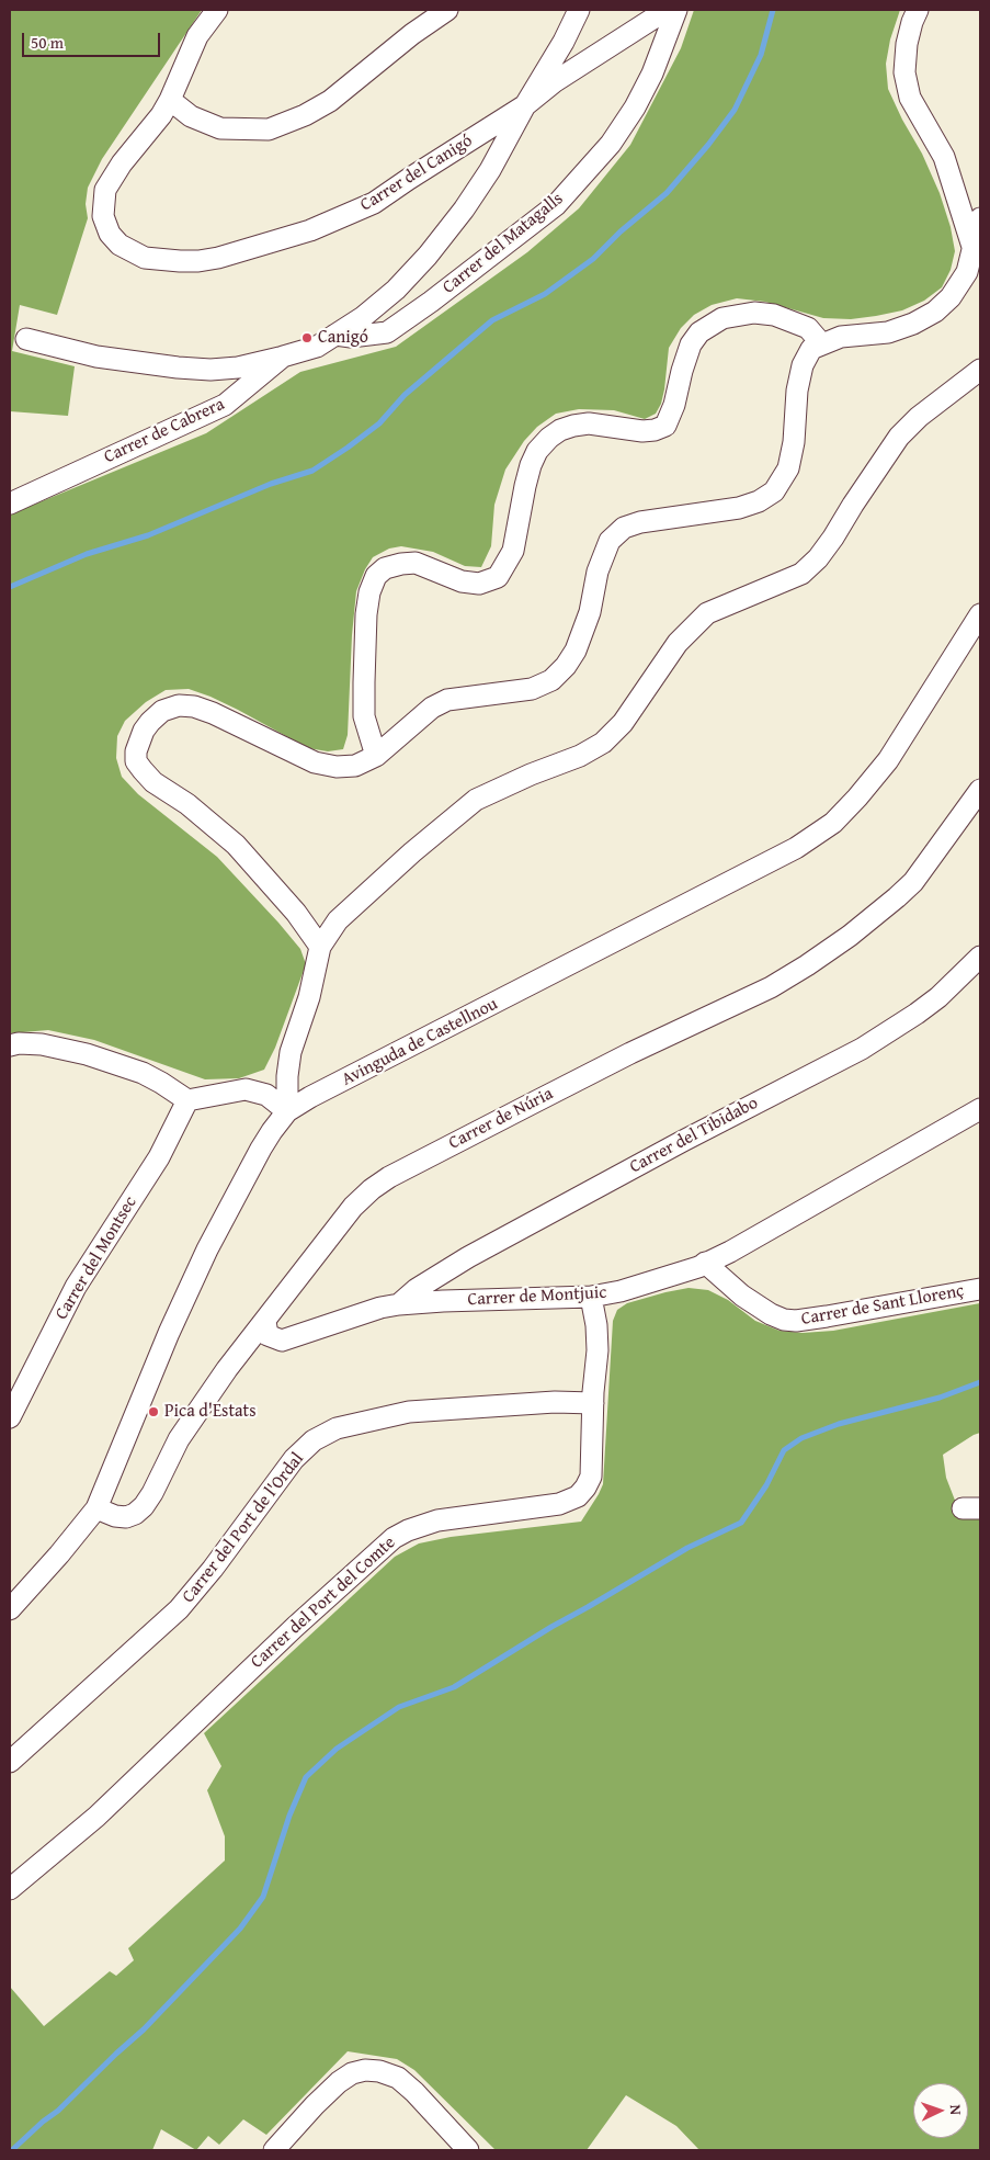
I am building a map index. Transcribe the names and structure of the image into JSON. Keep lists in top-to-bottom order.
{
  "streets": {
    "street": [
      "Carrer del Canigó",
      "Carrer del Matagalls",
      "Carrer de Cabrera",
      "Avinguda de Castellnou",
      "Carrer de Núria",
      "Carrer del Tibidabo",
      "Carrer del Montsec",
      "Carrer de Montjuic",
      "Carrer de Sant Llorenç",
      "Carrer del Port de l'Ordal",
      "Carrer del Port del Comte"
    ]
  },
  "crossings": [
    ["Carrer del Canigó", "Carrer de Cabrera"],
    ["Carrer del Matagalls", "Carrer de Cabrera"],
    ["Avinguda de Castellnou", "Carrer de Núria"],
    ["Carrer de Núria", "Carrer de Montjuic"],
    ["Carrer del Tibidabo", "Carrer de Montjuic"],
    ["Carrer de Montjuic", "Carrer de Sant Llorenç"],
    ["Carrer de Montjuic", "Carrer del Port del Comte"],
    ["Carrer del Port de l'Ordal", "Carrer del Port del Comte"]
  ],
  "places": ["Canigó", "Pica d'Estats"],
  "scale_bar": "50 m",
  "north": "right"
}
